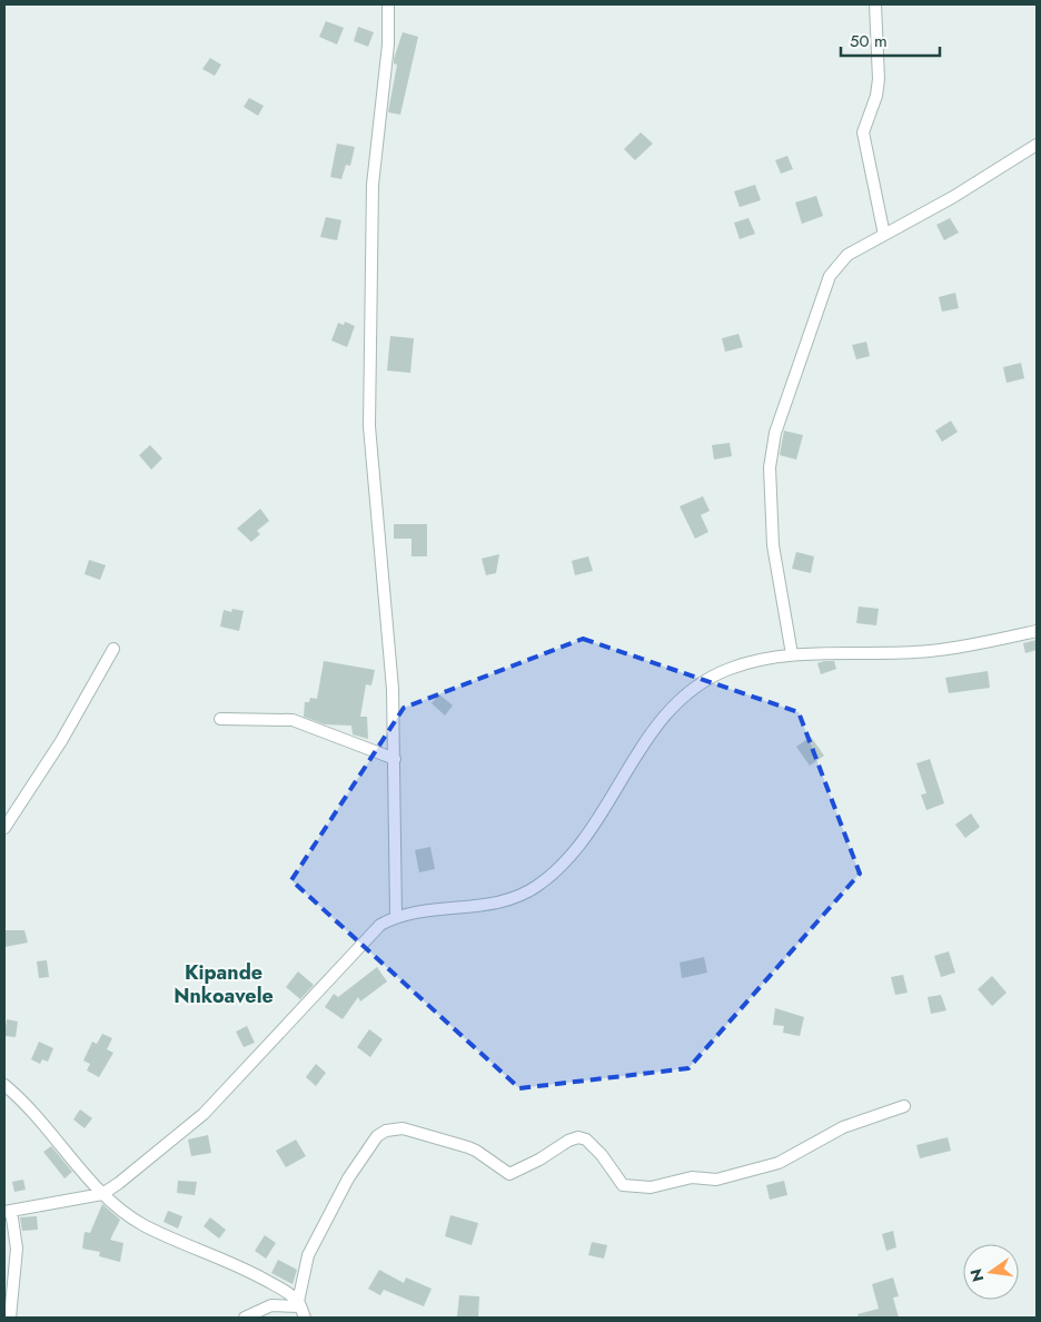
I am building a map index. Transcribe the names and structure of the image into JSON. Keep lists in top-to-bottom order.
{
  "districts": ["Kipande Nnkoavele"],
  "scale_bar": "50 m",
  "north": "left"
}
